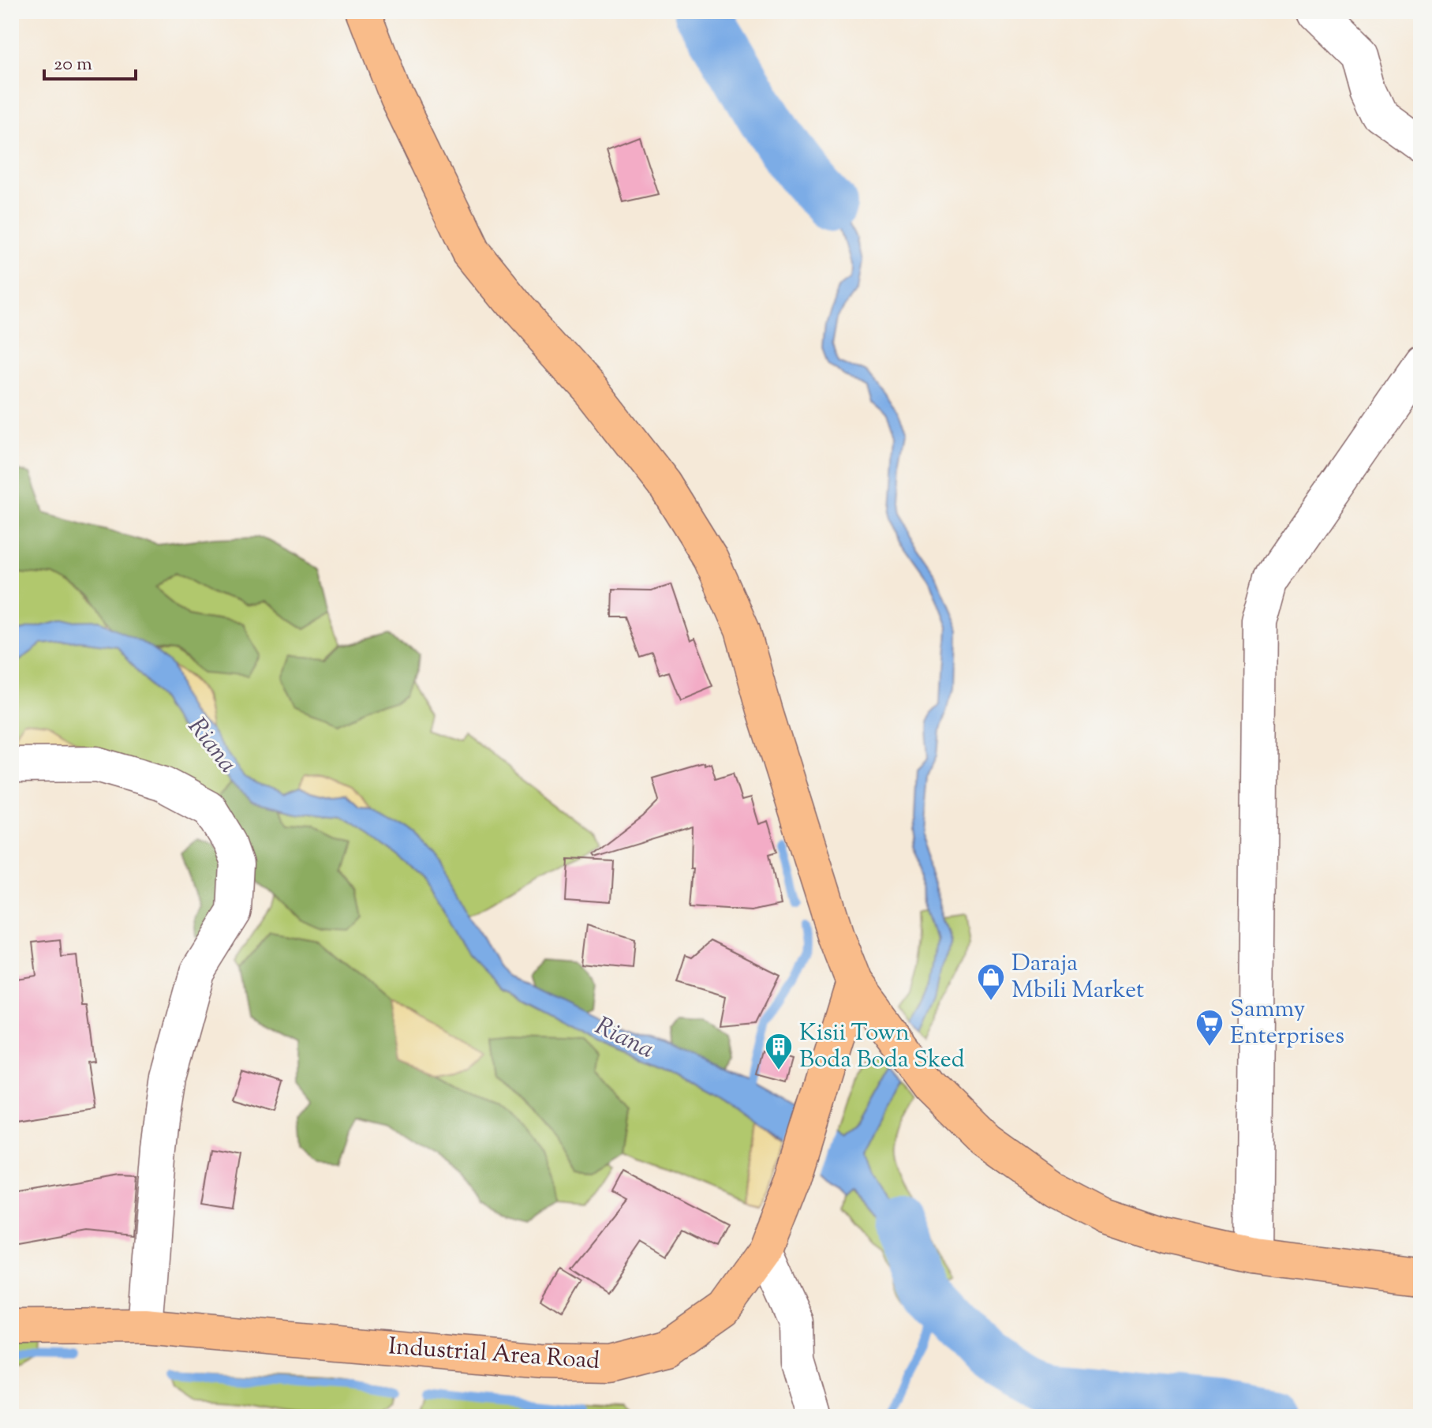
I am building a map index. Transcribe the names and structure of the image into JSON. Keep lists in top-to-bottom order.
{
  "streets": {
    "main road": ["Industrial Area Road"]
  },
  "water": ["Riana"],
  "places": {
    "shop": ["Daraja Mbili Market"],
    "supermarket": ["Sammy Enterprises"],
    "building": ["Kisii Town Boda Boda Sked"]
  },
  "scale_bar": "20 m"
}
